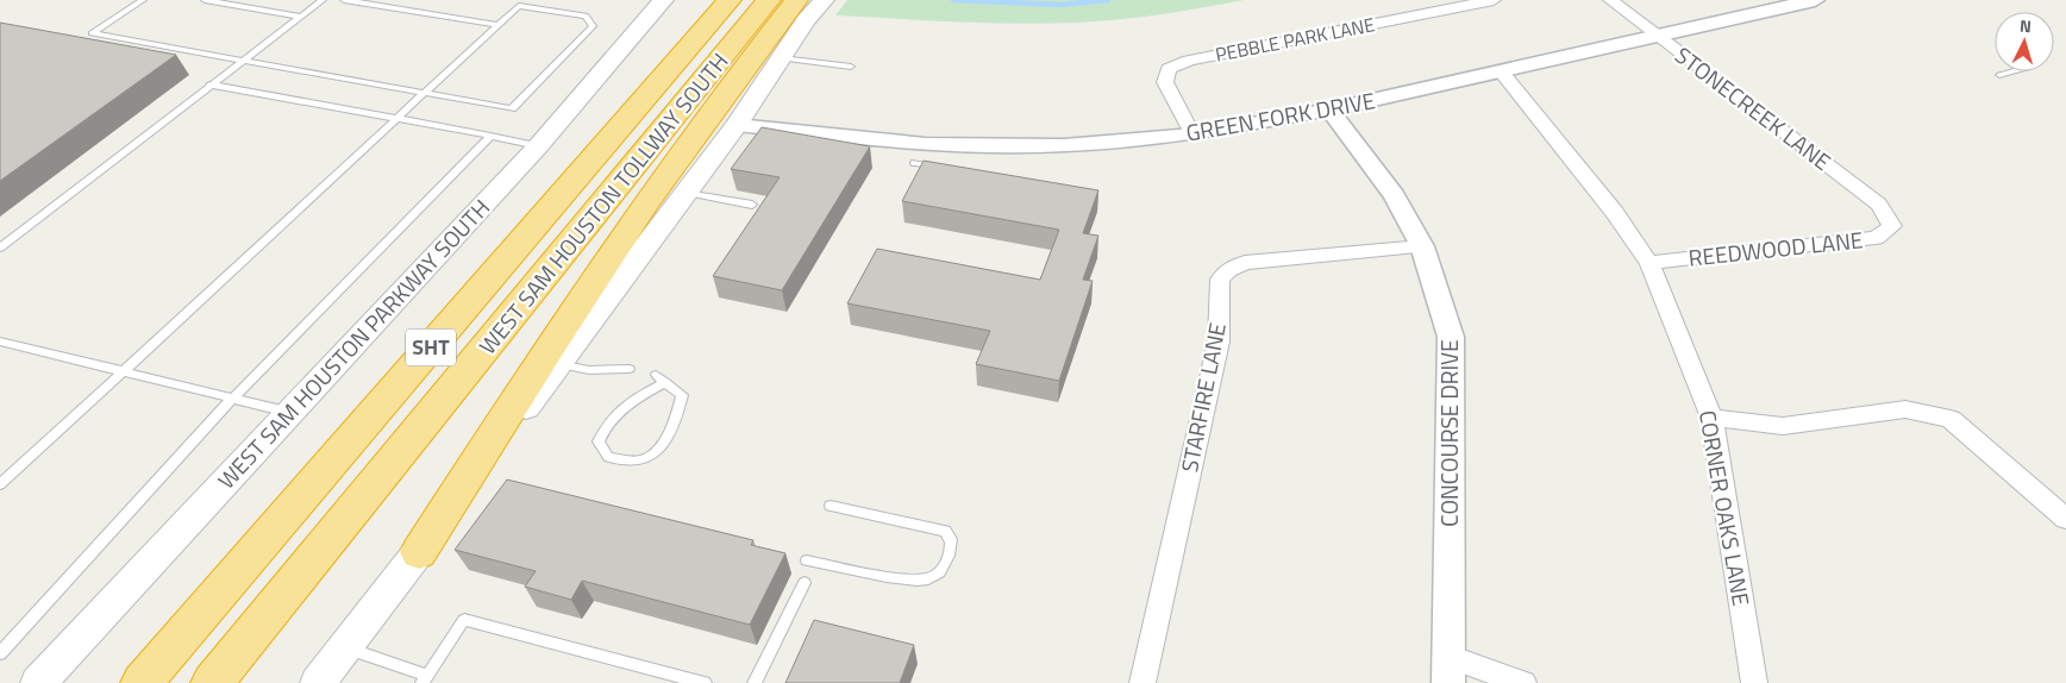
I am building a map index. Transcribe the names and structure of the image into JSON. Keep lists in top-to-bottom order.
{
  "streets": {
    "highway": ["WEST SAM HOUSTON TOLLWAY SOUTH", "SHT"],
    "main road": ["WEST SAM HOUSTON PARKWAY SOUTH"],
    "street": [
      "PEBBLE PARK LANE",
      "STONECREEK LANE",
      "GREEN FORK DRIVE",
      "REEDWOOD LANE",
      "STARFIRE LANE",
      "CONCOURSE DRIVE",
      "CORNER OAKS LANE"
    ]
  },
  "crossings": [
    ["PEBBLE PARK LANE", "GREEN FORK DRIVE"],
    ["STONECREEK LANE", "GREEN FORK DRIVE"],
    ["STONECREEK LANE", "REEDWOOD LANE"],
    ["GREEN FORK DRIVE", "CONCOURSE DRIVE"],
    ["GREEN FORK DRIVE", "CORNER OAKS LANE"],
    ["REEDWOOD LANE", "CORNER OAKS LANE"],
    ["STARFIRE LANE", "CONCOURSE DRIVE"]
  ],
  "north": "top"
}
